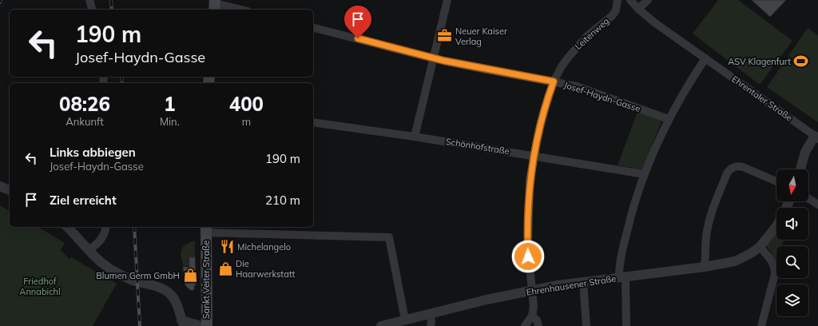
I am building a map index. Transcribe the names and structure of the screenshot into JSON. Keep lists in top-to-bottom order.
{
  "streets": {
    "main road": ["Sankt Veiter Straße"],
    "street": [
      "Leitenweg",
      "Josef-Haydn-Gasse",
      "Ehrentaler Straße",
      "Schönhofstraße",
      "Ehrenhausener Straße"
    ]
  },
  "crossings": [
    ["Leitenweg", "Josef-Haydn-Gasse"],
    ["Leitenweg", "Schönhofstraße"],
    ["Leitenweg", "Ehrenhausener Straße"]
  ],
  "parks": ["Friedhof Annabichl"],
  "places": {
    "office": ["Neuer Kaiser Verlag"],
    "sports": ["ASV Klagenfurt"],
    "restaurant": ["Michelangelo"],
    "shop": ["Die Haarwerkstatt", "Blumen Germ GmbH"]
  },
  "north": "bottom",
  "page": {
    "turn": ["190 m", "Josef-Haydn-Gasse"],
    "eta": [
      "08:26",
      "Ankunft",
      "1",
      "Min.",
      "400",
      "m"
    ],
    "list": [
      {
        "name": "Links abbiegen",
        "note": "Josef-Haydn-Gasse",
        "value": "190 m"
      },
      {
        "name": "Ziel erreicht",
        "value": "210 m"
      }
    ]
  }
}
